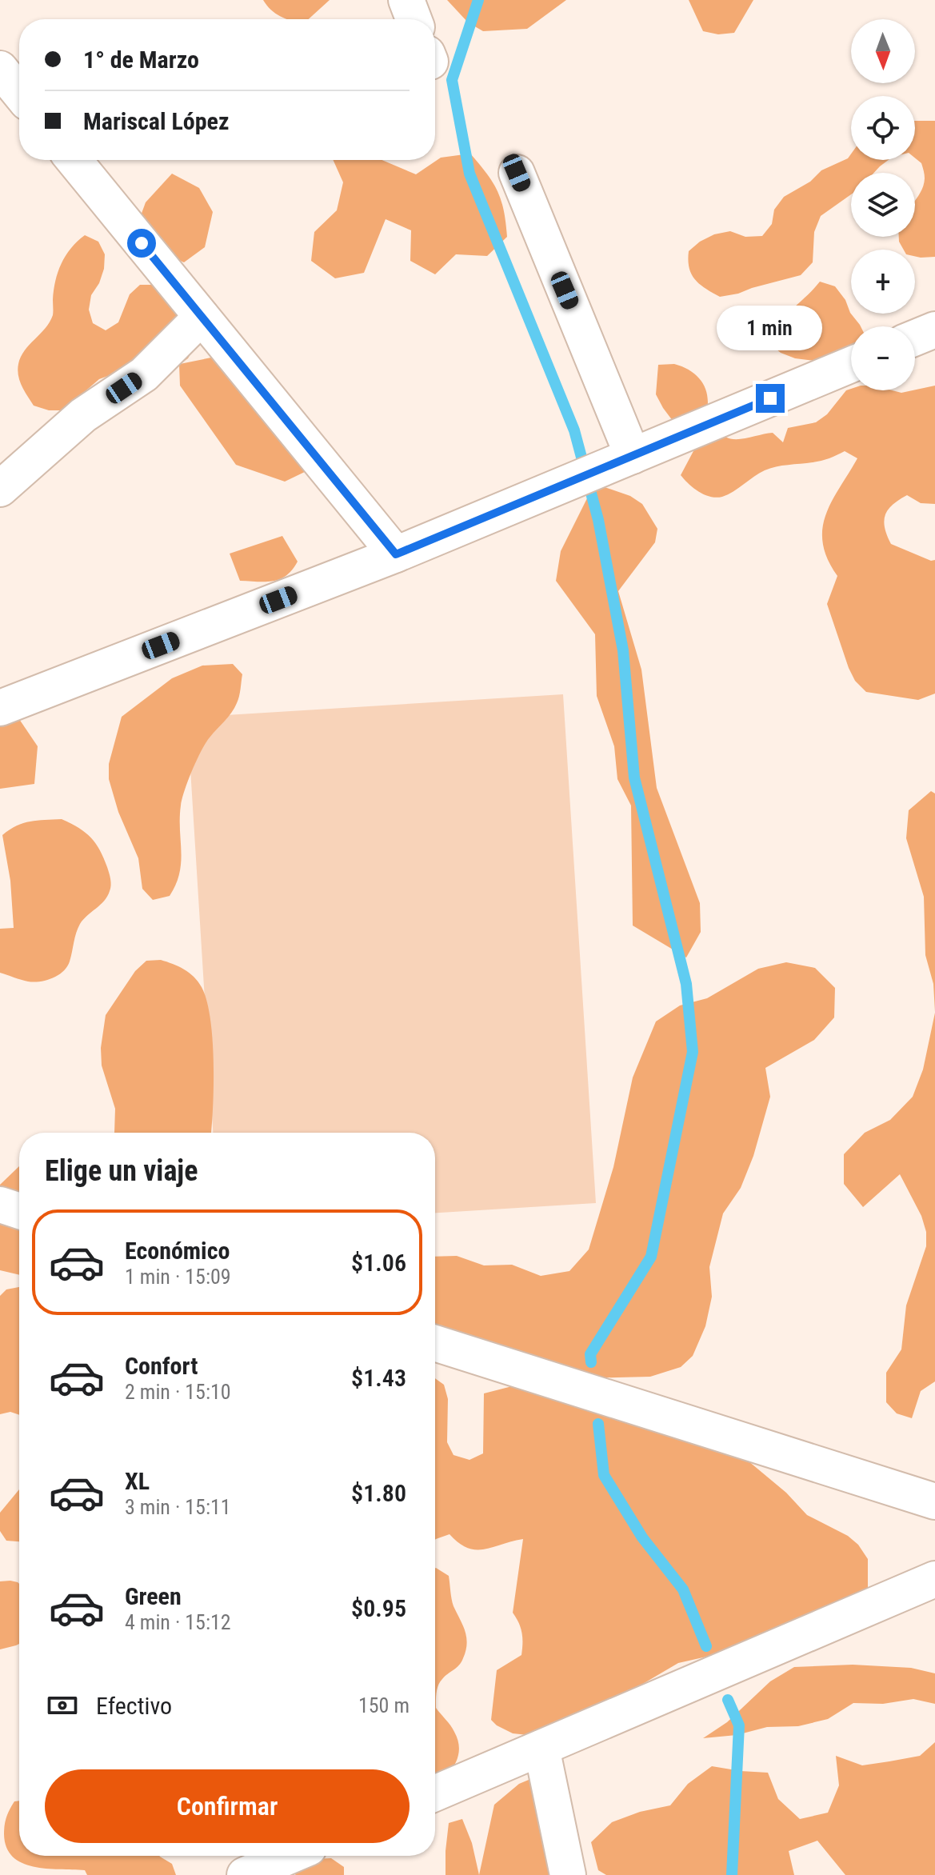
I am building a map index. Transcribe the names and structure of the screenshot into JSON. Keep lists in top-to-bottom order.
{
  "north": "bottom",
  "page": {
    "map_buttons": ["+", "−"],
    "banner": ["1° de Marzo", "Mariscal López"],
    "bubble": "1 min",
    "heading": "Elige un viaje",
    "list": [
      {
        "name": "Económico",
        "note": "1 min · 15:09",
        "value": "$1.06"
      },
      {
        "name": "Confort",
        "note": "2 min · 15:10",
        "value": "$1.43"
      },
      {
        "name": "XL",
        "note": "3 min · 15:11",
        "value": "$1.80"
      },
      {
        "name": "Green",
        "note": "4 min · 15:12",
        "value": "$0.95"
      }
    ],
    "pay": ["Efectivo", "150 m"],
    "buttons": "Confirmar"
  }
}
